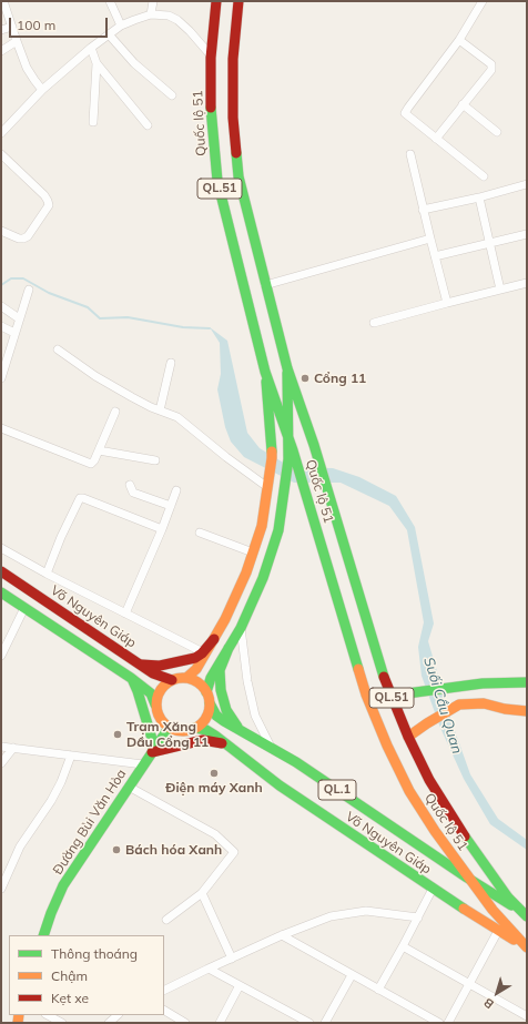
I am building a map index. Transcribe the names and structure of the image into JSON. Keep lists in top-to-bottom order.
{
  "streets": {
    "main road": [
      "Quốc lộ 51",
      "QL.51",
      "Võ Nguyên Giáp",
      "QL.1",
      "Đường Bùi Văn Hòa"
    ]
  },
  "crossings": [
    ["Quốc lộ 51", "Võ Nguyên Giáp"],
    ["Võ Nguyên Giáp", "QL.1"],
    ["Võ Nguyên Giáp", "Đường Bùi Văn Hòa"],
    ["QL.1", "Đường Bùi Văn Hòa"]
  ],
  "water": ["Suối Cầu Quan"],
  "places": [
    "Cổng 11",
    "Trạm Xăng Dầu Cổng 11",
    "Điện máy Xanh",
    "Bách hóa Xanh"
  ],
  "legend": ["Thông thoáng", "Chậm", "Kẹt xe"],
  "scale_bar": "100 m",
  "north": "bottom left"
}
